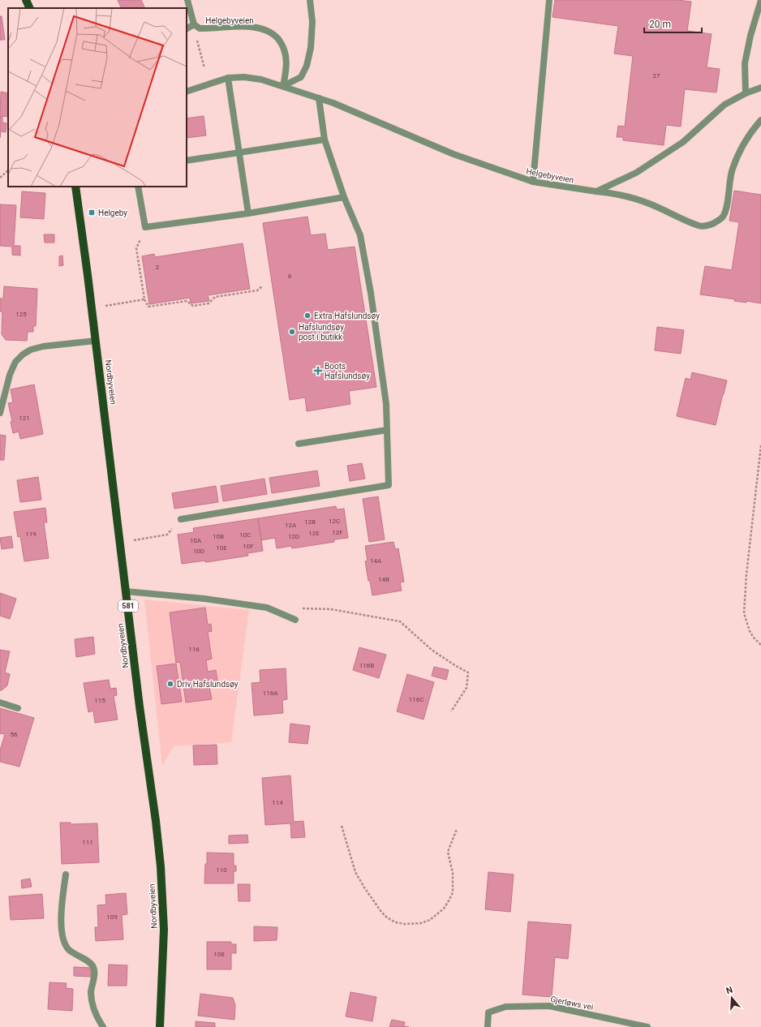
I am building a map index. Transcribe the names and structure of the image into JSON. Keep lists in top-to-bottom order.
{
  "streets": {
    "main road": ["Nordbyveien", "581"],
    "street": ["Helgebyveien", "Gjerløws vei"]
  },
  "places": {
    "transit": ["Helgeby"],
    "other": ["Extra Hafslundsøy", "Hafslundsøy post i butikk", "Driv Hafslundsøy"],
    "health": ["Boots Hafslundsøy"]
  },
  "house_numbers": [
    "27",
    "2",
    "8",
    "125",
    "121",
    "12C",
    "12B",
    "12A",
    "12F",
    "12E",
    "119",
    "10C",
    "10B",
    "12D",
    "10A",
    "10F",
    "10E",
    "10D",
    "14A",
    "14B",
    "116",
    "116B",
    "116A",
    "116C",
    "115",
    "56",
    "114",
    "111",
    "110",
    "109",
    "108"
  ],
  "scale_bar": "20 m",
  "north": "top"
}
